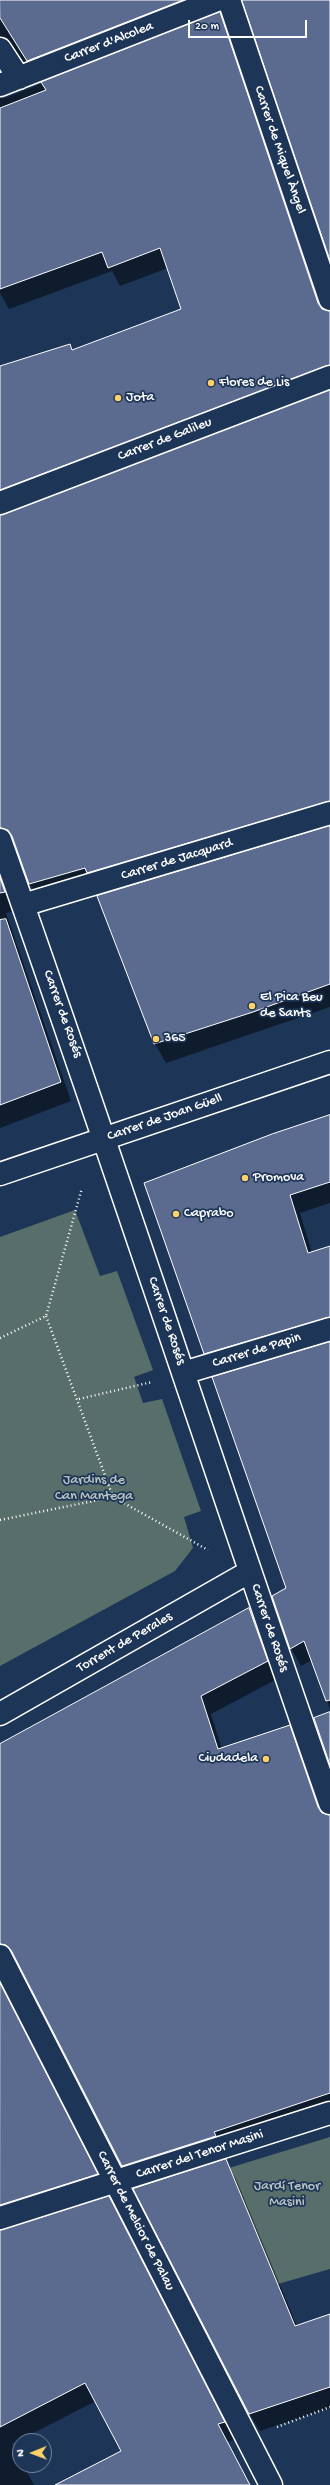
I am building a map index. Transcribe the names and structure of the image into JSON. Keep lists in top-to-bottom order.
{
  "streets": {
    "street": [
      "Carrer d'Alcolea",
      "Carrer de Miquel Àngel",
      "Carrer de Galileu",
      "Carrer de Jacquard",
      "Carrer de Rosés",
      "Carrer de Joan Güell",
      "Carrer de Papin",
      "Torrent de Perales",
      "Carrer del Tenor Masini",
      "Carrer de Melcior de Palau"
    ]
  },
  "crossings": [
    ["Carrer de Jacquard", "Carrer de Rosés"],
    ["Carrer de Rosés", "Carrer de Joan Güell"],
    ["Carrer de Rosés", "Carrer de Papin"],
    ["Carrer de Rosés", "Torrent de Perales"],
    ["Carrer del Tenor Masini", "Carrer de Melcior de Palau"]
  ],
  "parks": ["Jardins de Can Mantega", "Jardí Tenor Masini"],
  "places": [
    "Flores de Lis",
    "Jota",
    "El Pica Beu de Sants",
    "365",
    "Promova",
    "Caprabo",
    "Ciudadela"
  ],
  "scale_bar": "20 m",
  "north": "left"
}
